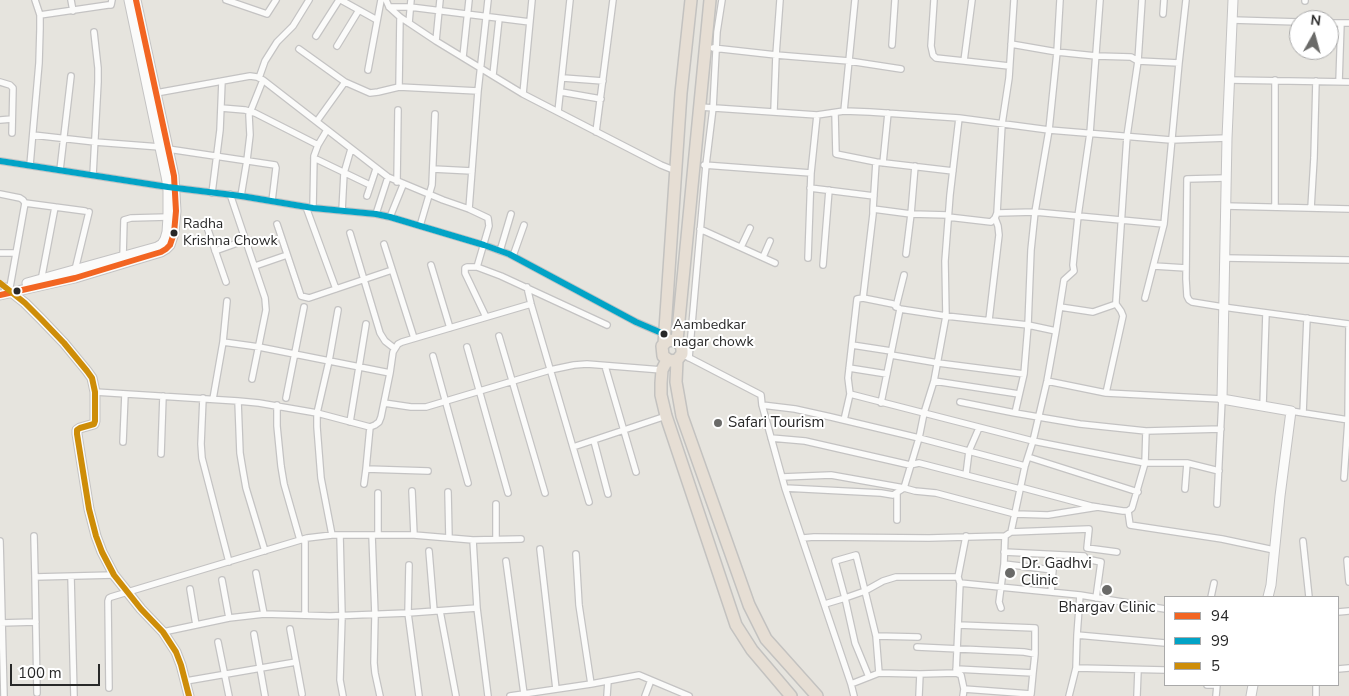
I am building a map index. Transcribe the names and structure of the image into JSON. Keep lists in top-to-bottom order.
{
  "places": [
    "Radha Krishna Chowk",
    "Aambedkar nagar chowk",
    "Safari Tourism",
    "Dr. Gadhvi Clinic",
    "Bhargav Clinic"
  ],
  "lines": ["transit line 94", "transit line 99", "transit line 5"],
  "legend": ["94", "99", "5"],
  "scale_bar": "100 m",
  "north": "top"
}
